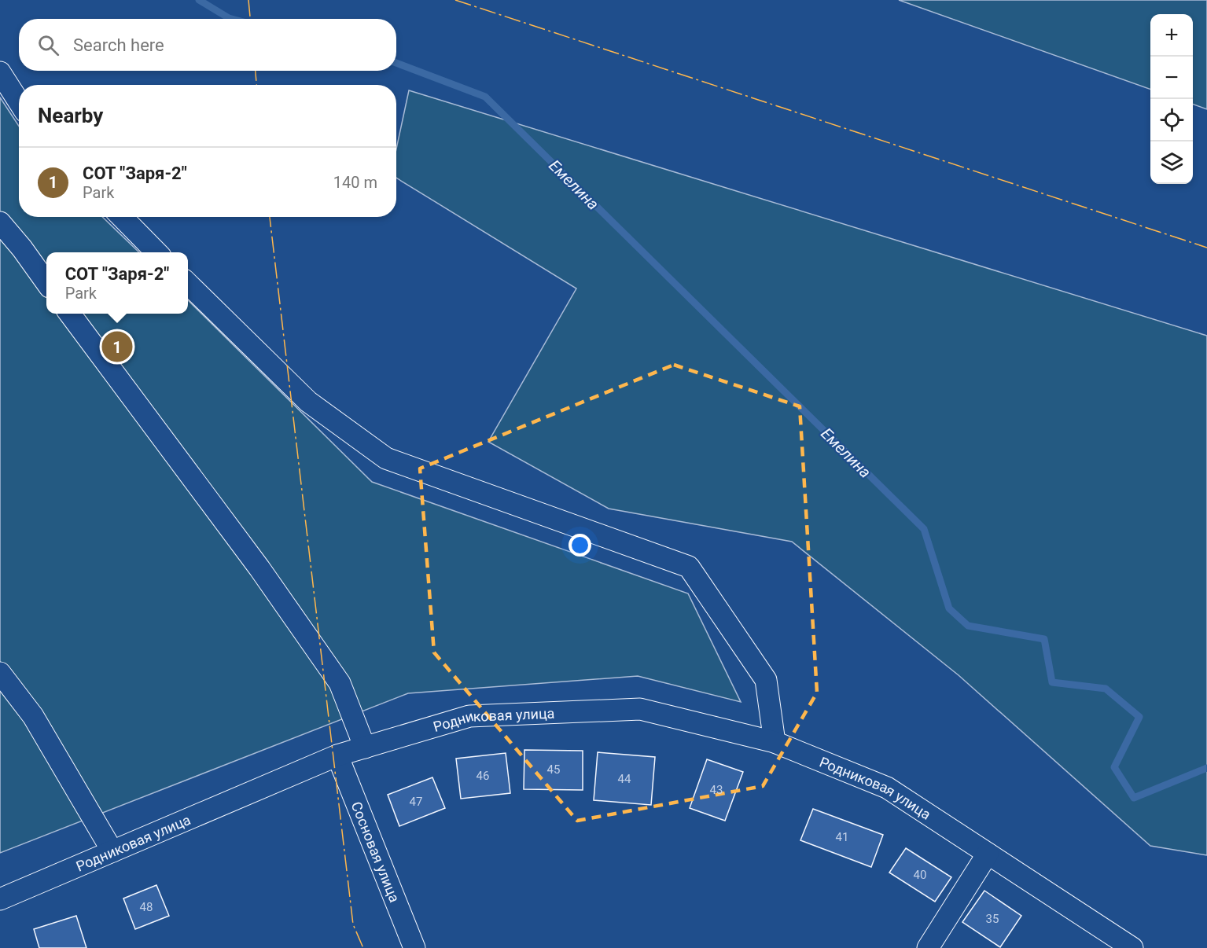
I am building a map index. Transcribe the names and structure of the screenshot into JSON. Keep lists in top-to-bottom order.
{
  "streets": {
    "street": ["Родниковая улица", "Сосновая улица"]
  },
  "crossings": [
    ["Родниковая улица", "Сосновая улица"]
  ],
  "water": ["Емелина"],
  "house_numbers": [
    "45",
    "46",
    "44",
    "43",
    "47",
    "41",
    "40",
    "48",
    "35"
  ],
  "page": {
    "map_buttons": ["+", "−"],
    "search": "Search here",
    "heading": "Nearby",
    "list": [
      {
        "mark": "1",
        "name": "СОТ \"Заря-2\"",
        "note": "Park",
        "value": "140 m"
      }
    ],
    "popup": ["СОТ \"Заря-2\"", "Park"],
    "pins": "1"
  }
}
